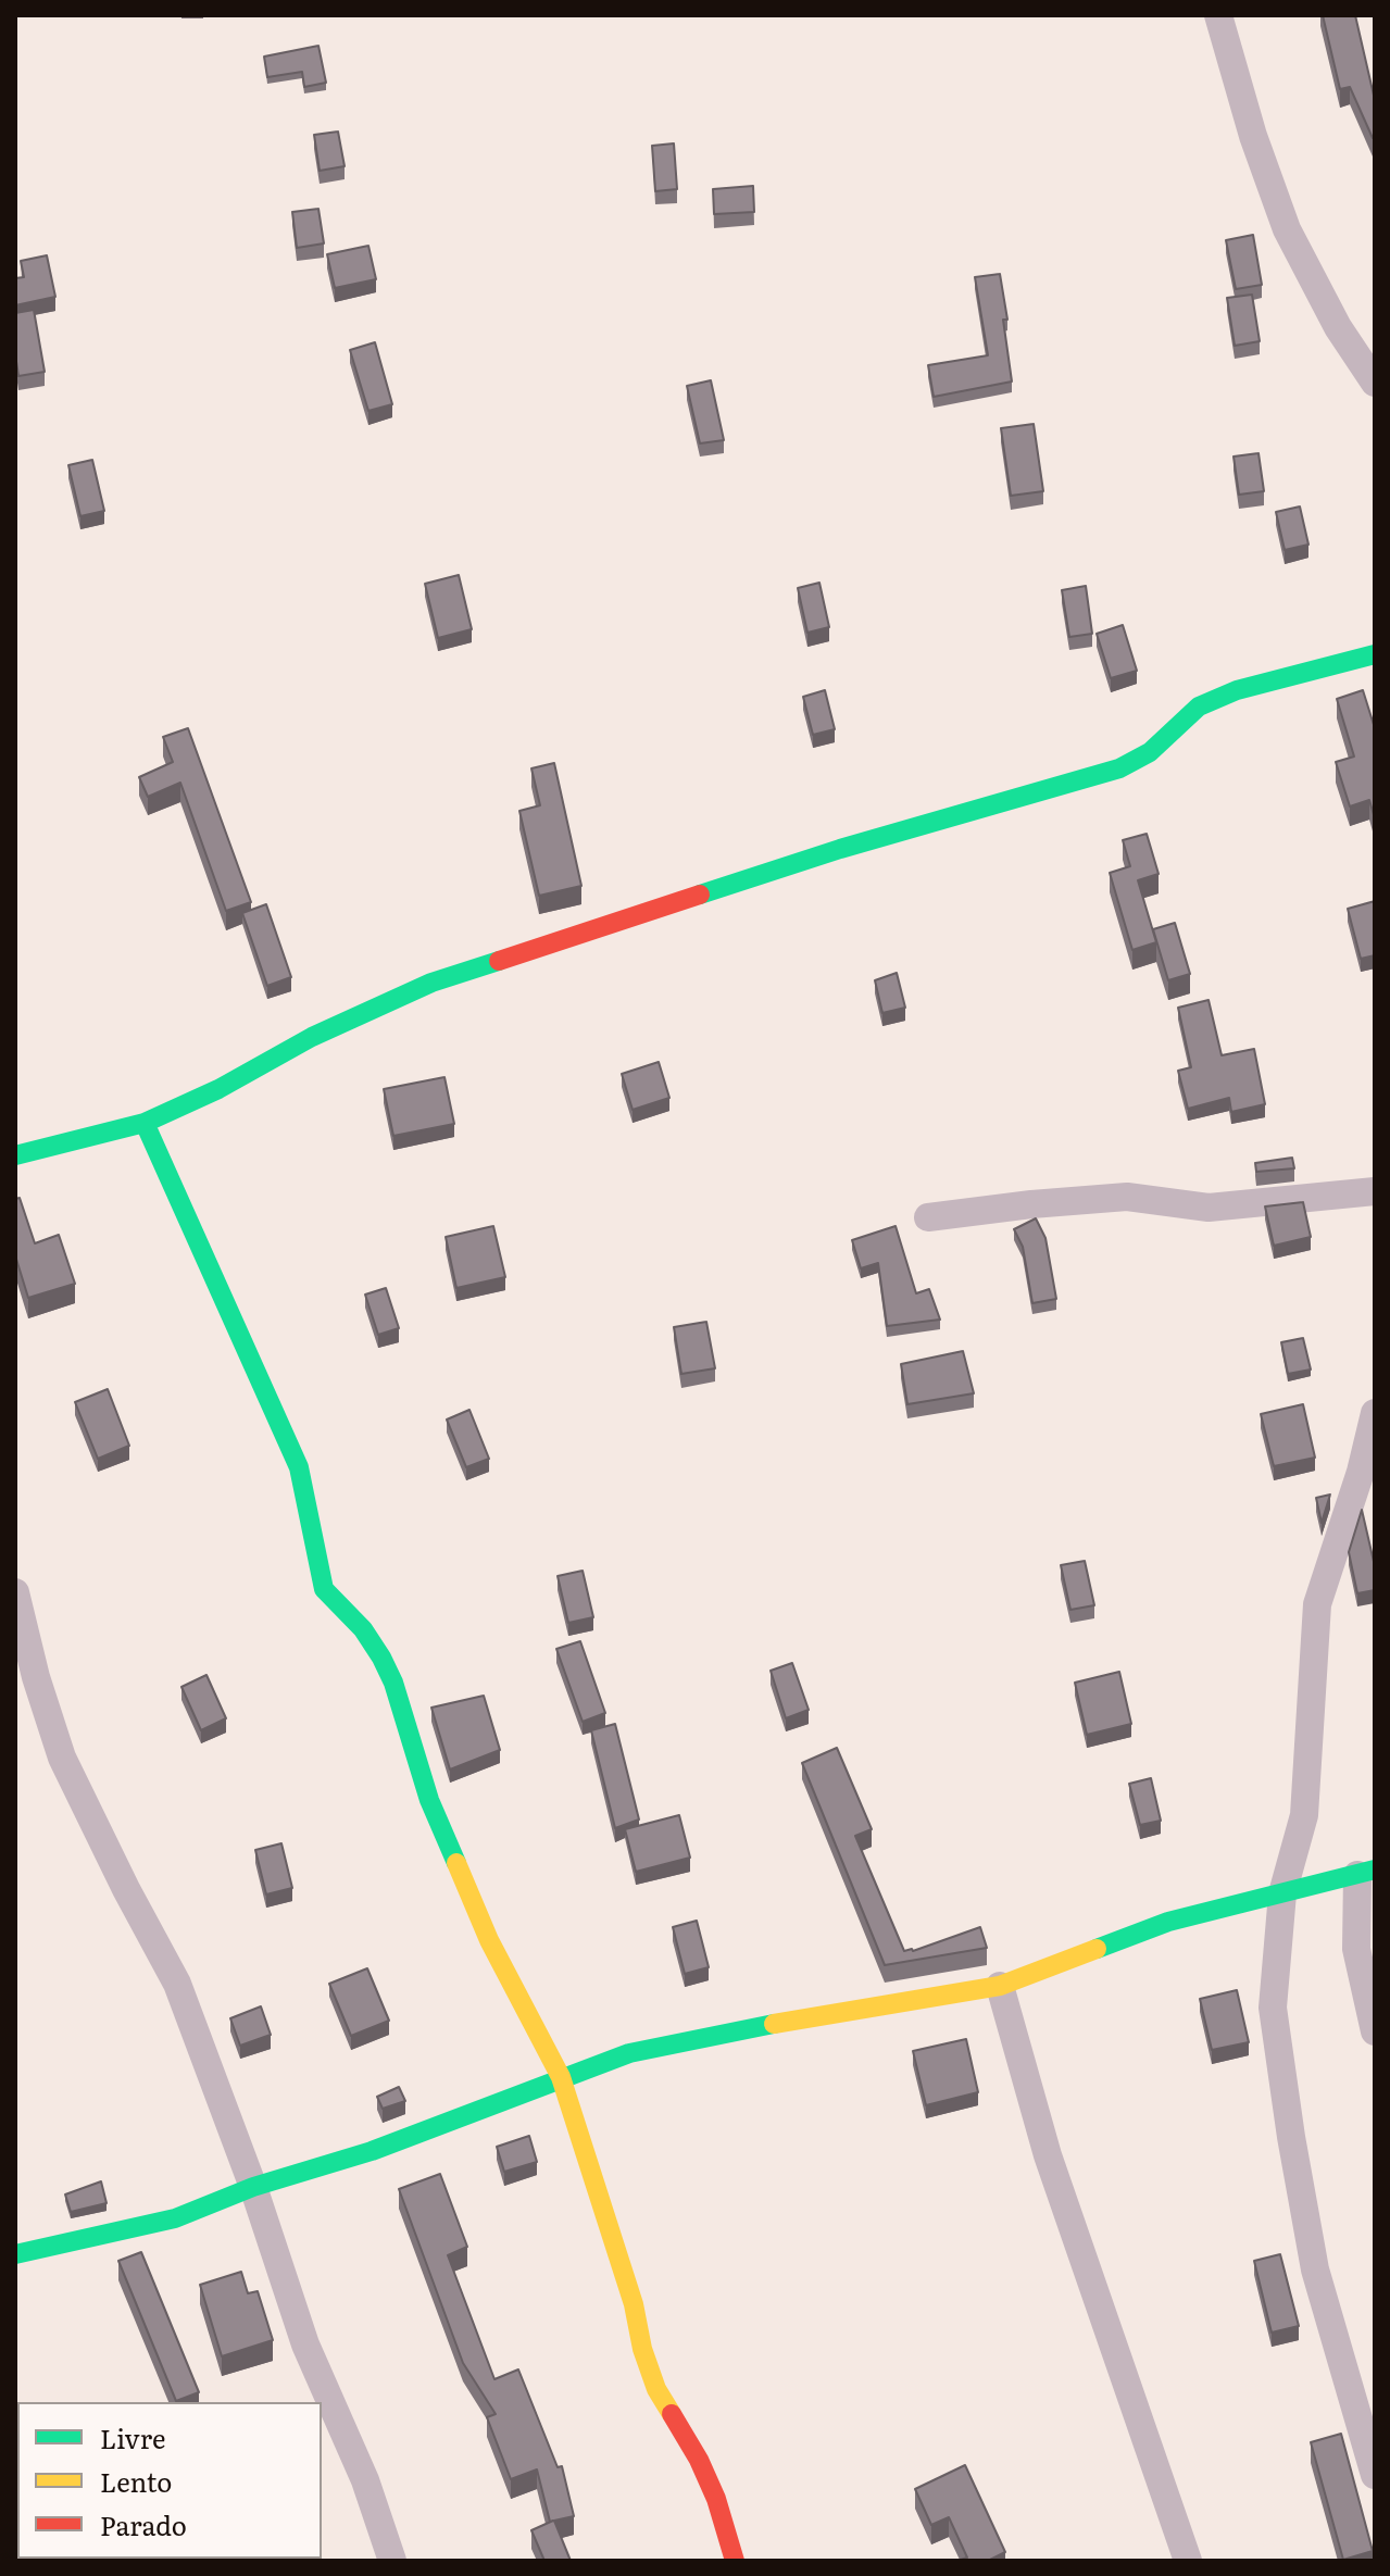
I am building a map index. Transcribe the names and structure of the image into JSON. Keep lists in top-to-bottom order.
{
  "legend": ["Livre", "Lento", "Parado"]
}
